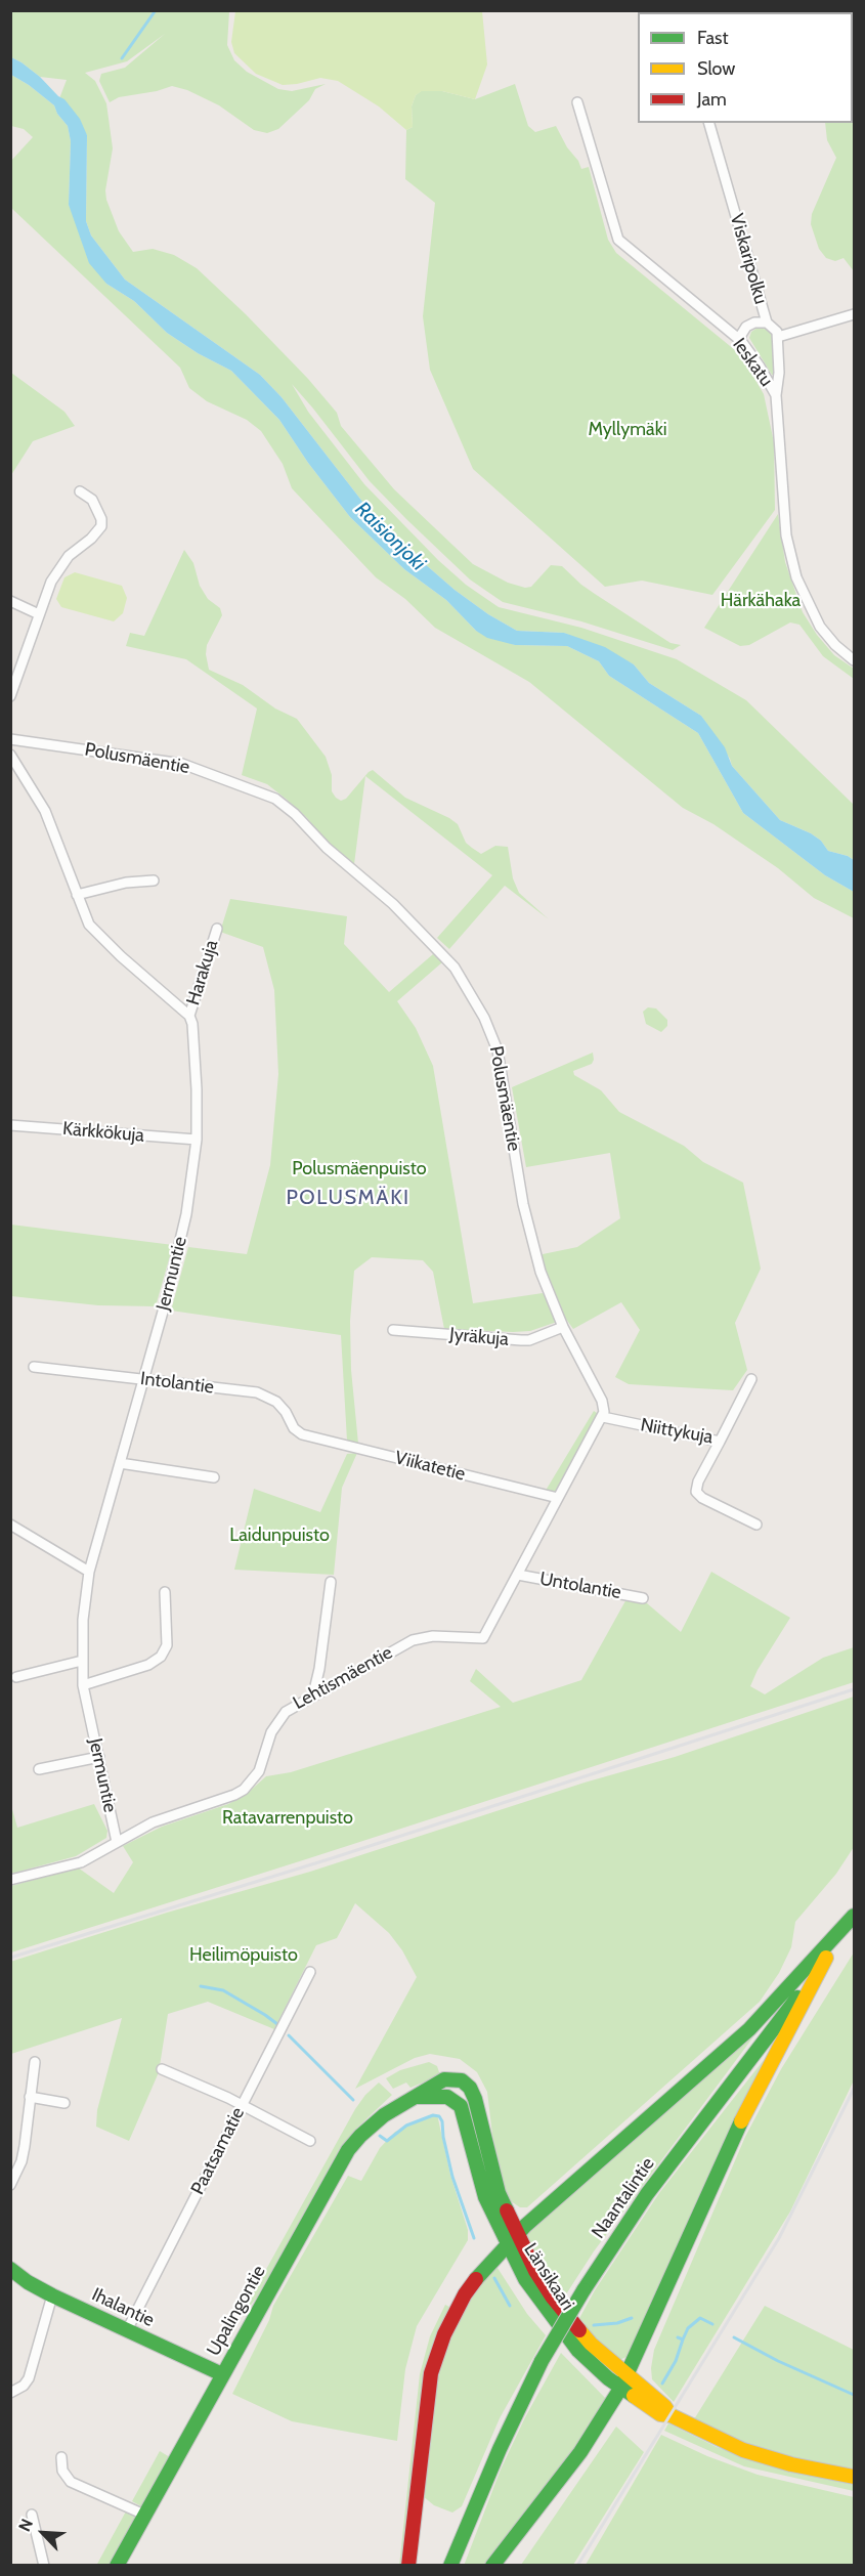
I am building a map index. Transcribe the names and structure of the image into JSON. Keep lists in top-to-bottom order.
{
  "streets": {
    "main road": [
      "Naantalintie",
      "Länsikaari",
      "Ihalantie",
      "Upalingontie"
    ],
    "street": [
      "Viskaripolku",
      "Ieskatu",
      "Polusmäentie",
      "Harakuja",
      "Kärkkökuja",
      "Jermuntie",
      "Jyräkuja",
      "Intolantie",
      "Niittykuja",
      "Viikatetie",
      "Untolantie",
      "Lehtismäentie",
      "Paatsamatie"
    ]
  },
  "crossings": [
    ["Polusmäentie", "Jyräkuja"],
    ["Polusmäentie", "Niittykuja"],
    ["Harakuja", "Jermuntie"],
    ["Kärkkökuja", "Jermuntie"],
    ["Jermuntie", "Intolantie"],
    ["Jermuntie", "Lehtismäentie"],
    ["Intolantie", "Viikatetie"],
    ["Untolantie", "Lehtismäentie"],
    ["Paatsamatie", "Ihalantie"],
    ["Länsikaari", "Upalingontie"],
    ["Ihalantie", "Upalingontie"]
  ],
  "districts": ["POLUSMÄKI"],
  "water": ["Raisionjoki"],
  "parks": [
    "Myllymäki",
    "Härkähaka",
    "Polusmäenpuisto",
    "Laidunpuisto",
    "Ratavarrenpuisto",
    "Heilimöpuisto"
  ],
  "legend": ["Fast", "Slow", "Jam"],
  "north": "top left"
}
